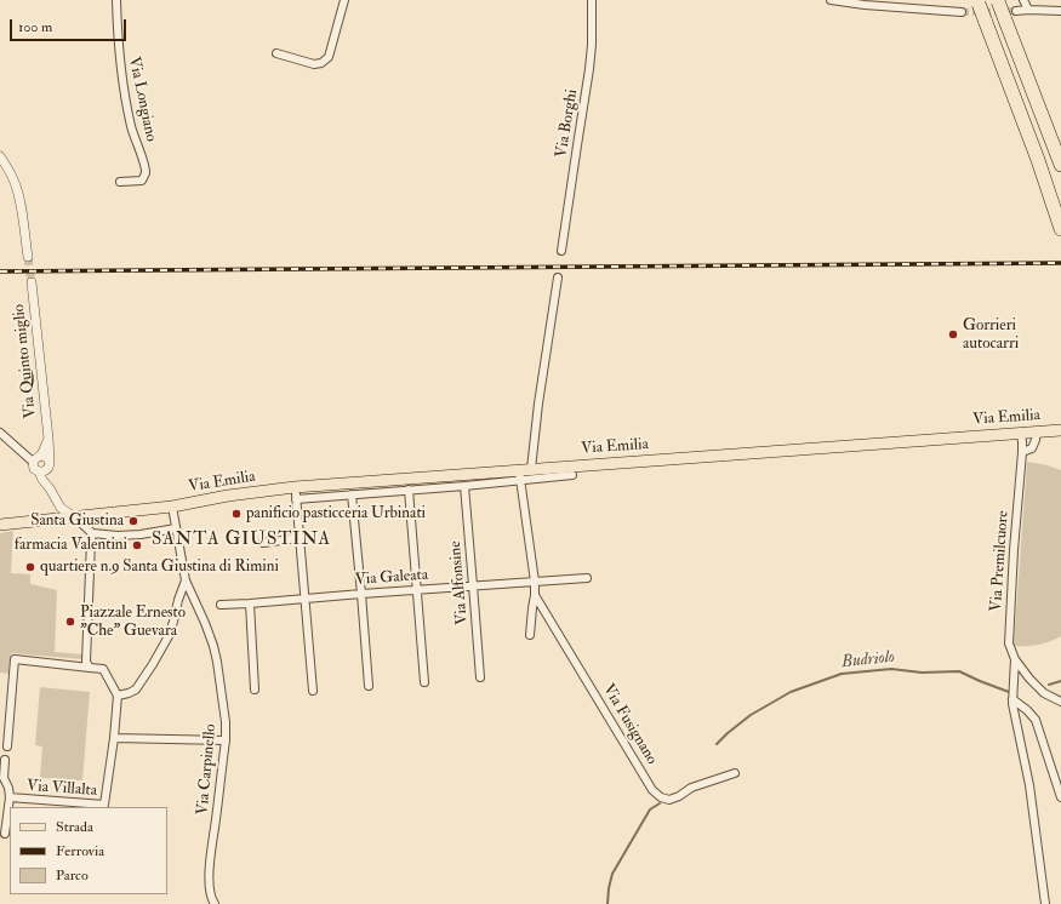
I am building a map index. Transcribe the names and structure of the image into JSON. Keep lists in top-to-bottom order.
{
  "streets": {
    "main road": ["Via Emilia"],
    "street": [
      "Via Longiano",
      "Via Borghi",
      "Via Quinto miglio",
      "Via Premilcuore",
      "Via Galeata",
      "Via Alfonsine",
      "Via Fusignano",
      "Via Carpinello",
      "Via Villalta"
    ]
  },
  "crossings": [
    ["Via Emilia", "Via Premilcuore"],
    ["Via Emilia", "Via Alfonsine"],
    ["Via Emilia", "Via Carpinello"],
    ["Via Galeata", "Via Alfonsine"]
  ],
  "districts": ["SANTA GIUSTINA"],
  "water": ["Budriolo"],
  "places": [
    "Gorrieri autocarri",
    "panificio pasticceria Urbinati",
    "Santa Giustina",
    "farmacia Valentini",
    "quartiere n.9 Santa Giustina di Rimini",
    "Piazzale Ernesto \"Che\" Guevara"
  ],
  "legend": ["Strada", "Ferrovia", "Parco"],
  "scale_bar": "100 m"
}
